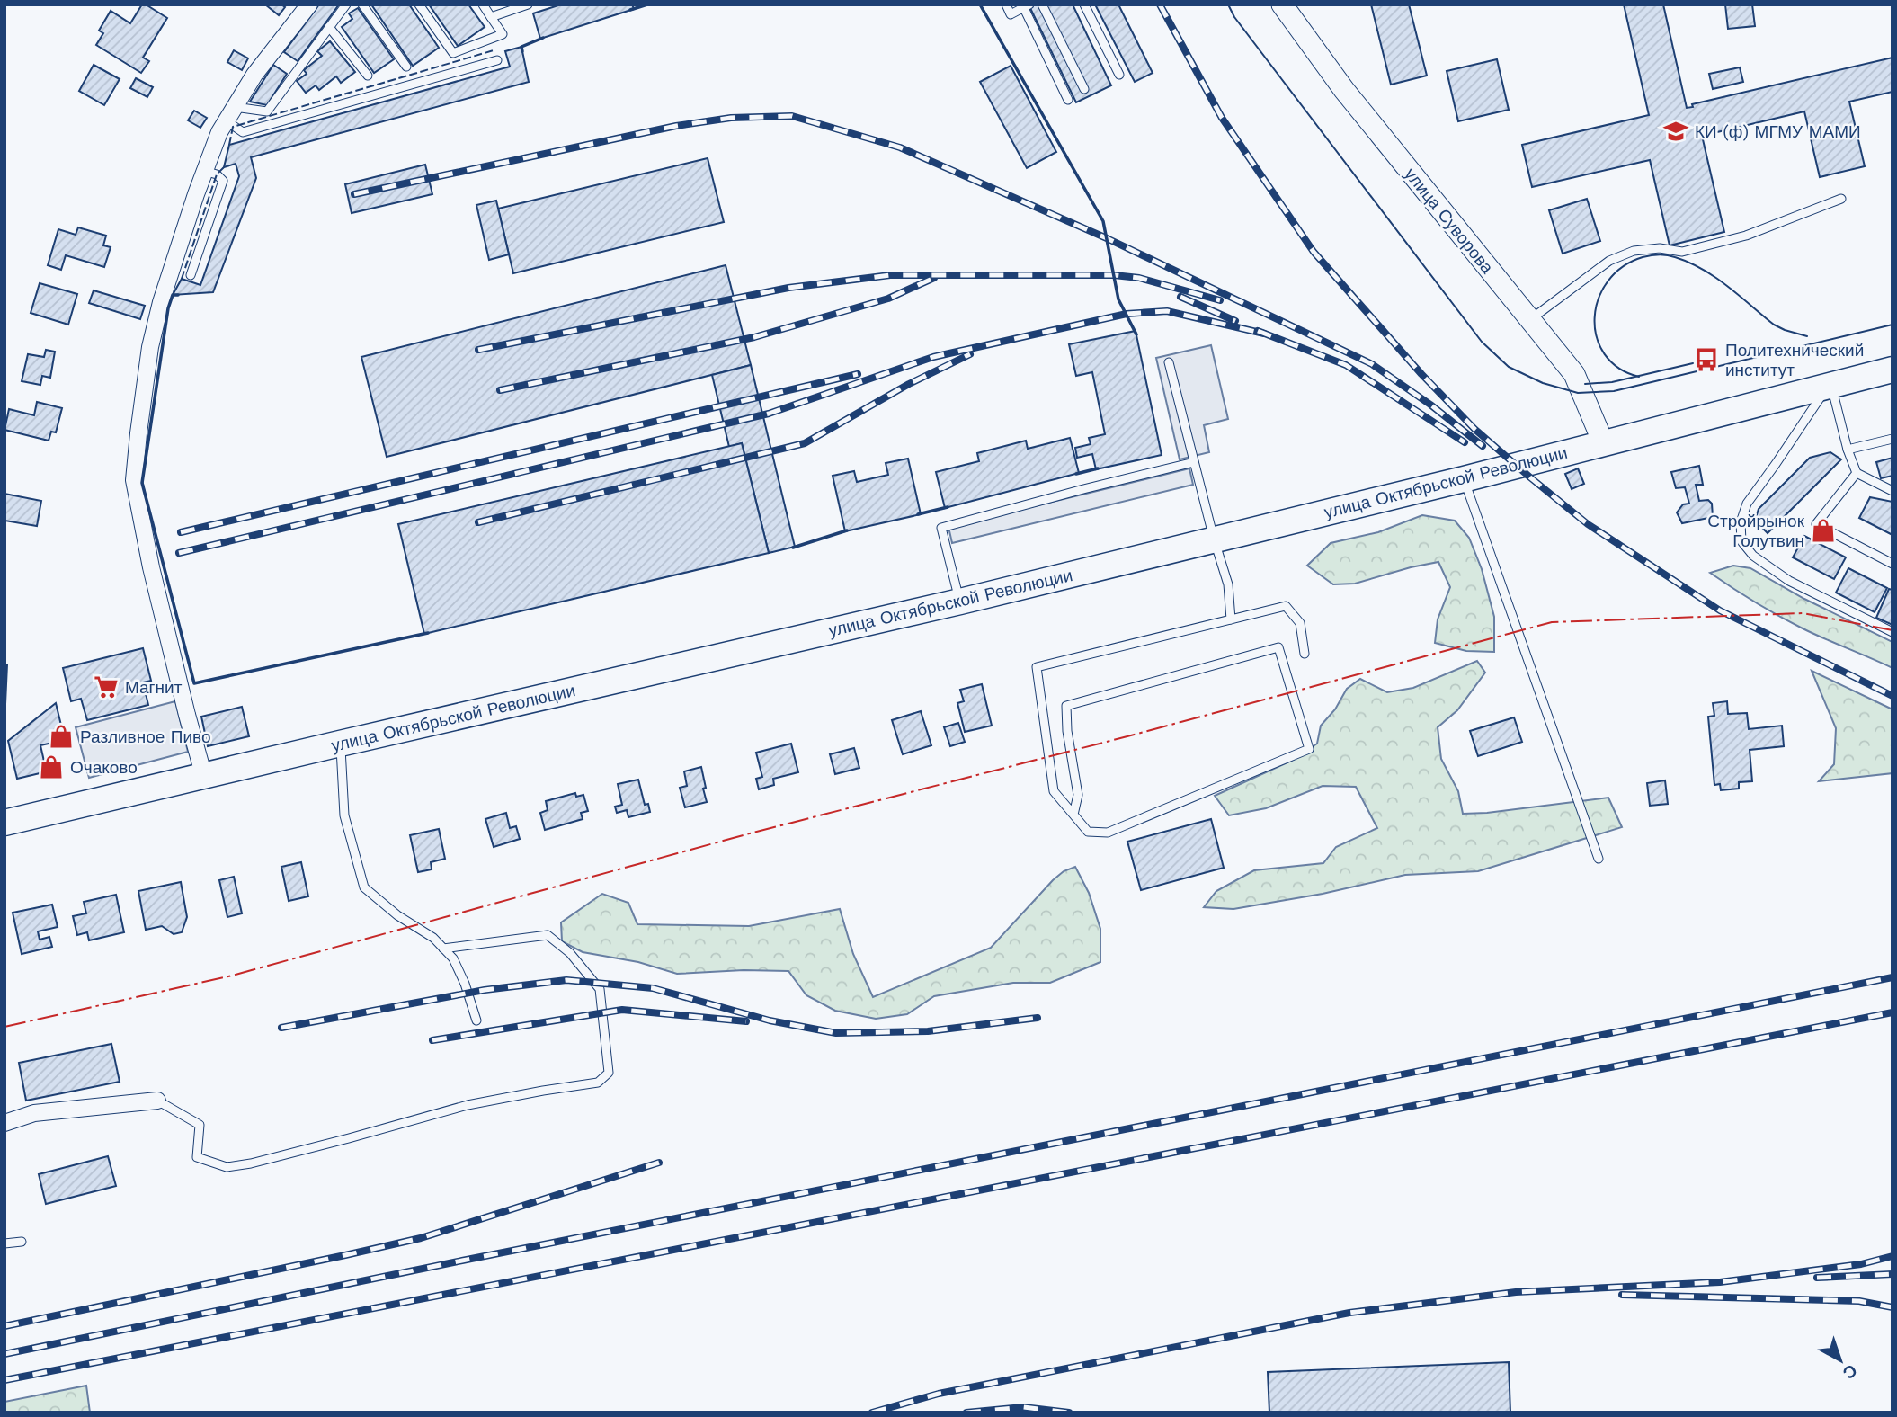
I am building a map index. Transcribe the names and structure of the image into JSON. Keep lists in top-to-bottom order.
{
  "streets": {
    "main road": ["улица Октябрьской Революции"],
    "street": ["улица Суворова"]
  },
  "crossings": [
    ["улица Суворова", "улица Октябрьской Революции"]
  ],
  "places": {
    "school or university": ["КИ (ф) МГМУ МАМИ"],
    "bus stop": ["Политехнический институт"],
    "shop": ["Стройрынок Голутвин", "Разливное Пиво", "Очаково"],
    "supermarket": ["Магнит"]
  },
  "north": "bottom right"
}
